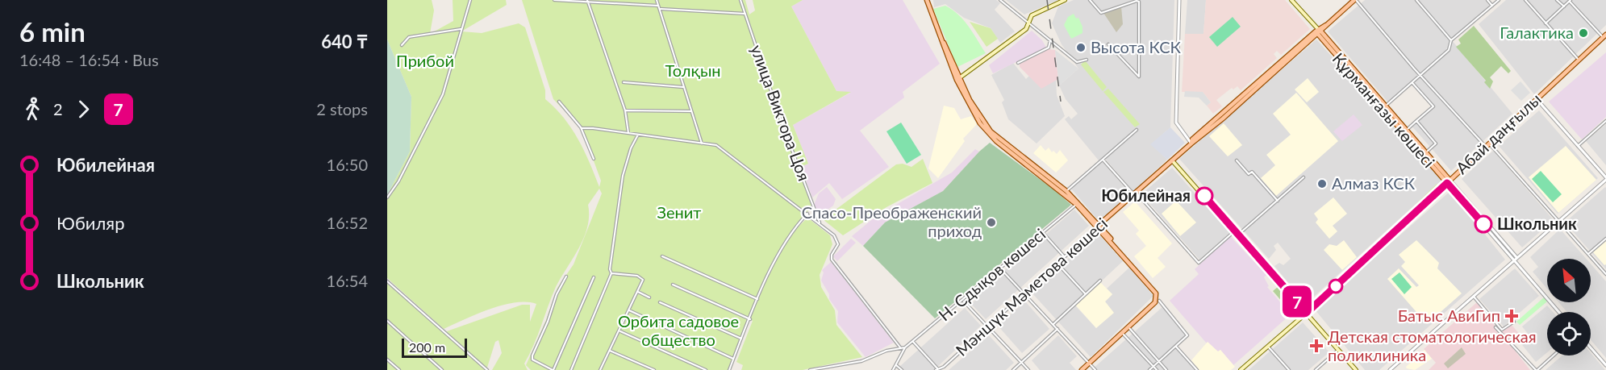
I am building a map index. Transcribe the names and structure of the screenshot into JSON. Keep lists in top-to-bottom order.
{
  "streets": {
    "main road": ["Құрманғазы көшесі", "Абай даңғылы", "Мәншүк Мәметова көшесі"],
    "street": ["улица Виктора Цоя", "Н. Сдықов көшесі"]
  },
  "crossings": [
    ["Құрманғазы көшесі", "Абай даңғылы"],
    ["Құрманғазы көшесі", "Мәншүк Мәметова көшесі"]
  ],
  "parks": [
    "Прибой",
    "Толқын",
    "Зенит",
    "Орбита садовое общество"
  ],
  "places": {
    "other": [
      "Галактика",
      "Высота КСК",
      "Алмаз КСК",
      "Юбилейная",
      "Спасо-Преображенский приход",
      "Школьник"
    ],
    "health": ["Батыс АвиГип", "Детская стоматологическая поликлиника"]
  },
  "lines": ["bus line 7"],
  "scale_bar": "200 m",
  "north": "top left",
  "page": {
    "heading": ["6 min", "16:48 – 16:54 · Bus", "640 ₸"],
    "on_map": "7",
    "legs": ["2", "7", "2 stops"],
    "list": [
      {
        "name": "Юбилейная",
        "value": "16:50"
      },
      {
        "name": "Юбиляр",
        "value": "16:52"
      },
      {
        "name": "Школьник",
        "value": "16:54"
      }
    ],
    "scale": "200 m"
  }
}
